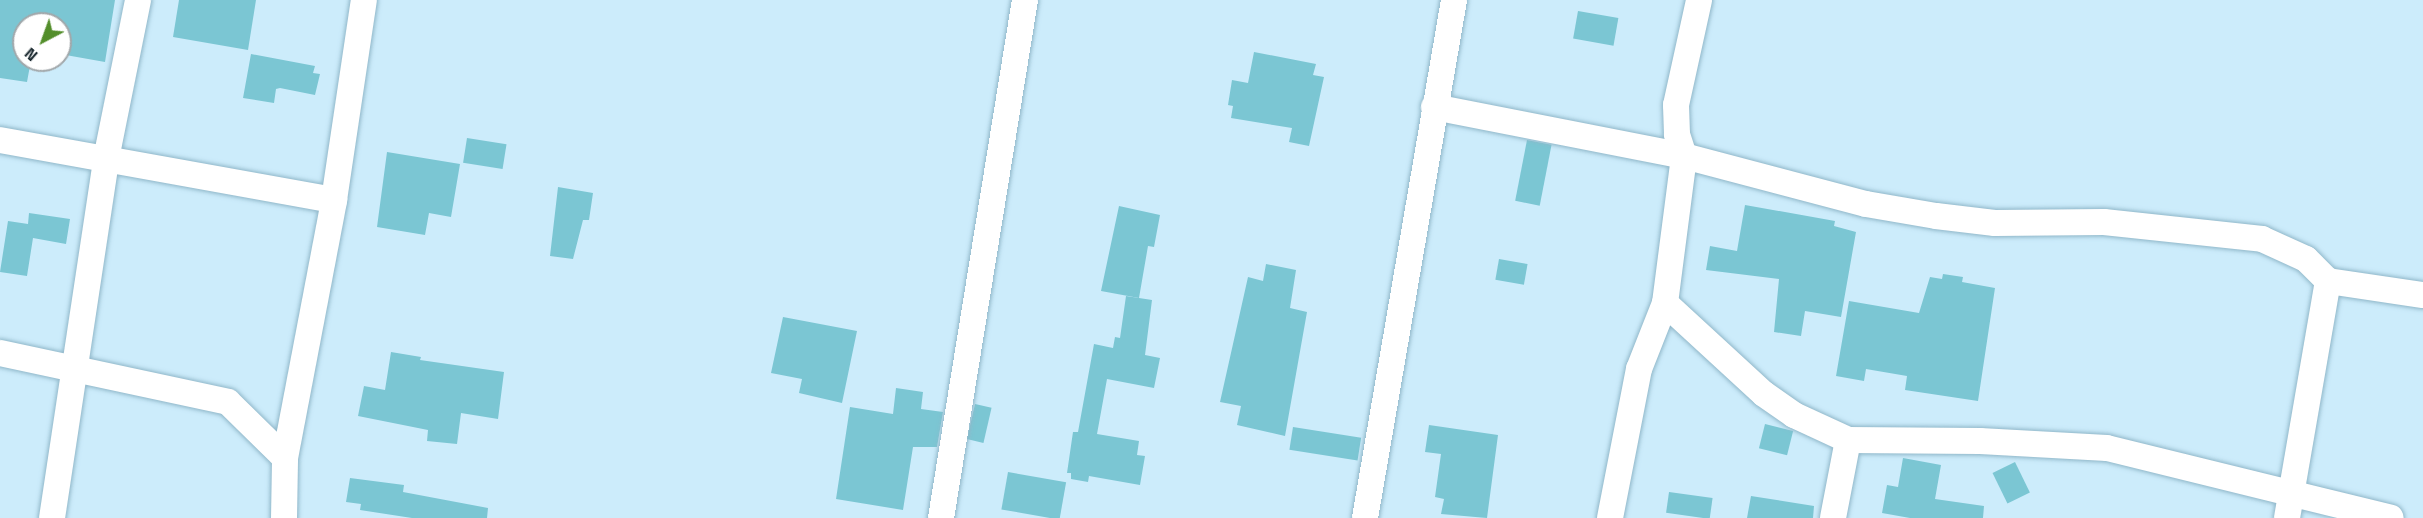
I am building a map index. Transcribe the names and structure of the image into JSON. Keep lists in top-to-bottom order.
{
  "north": "bottom left"
}
